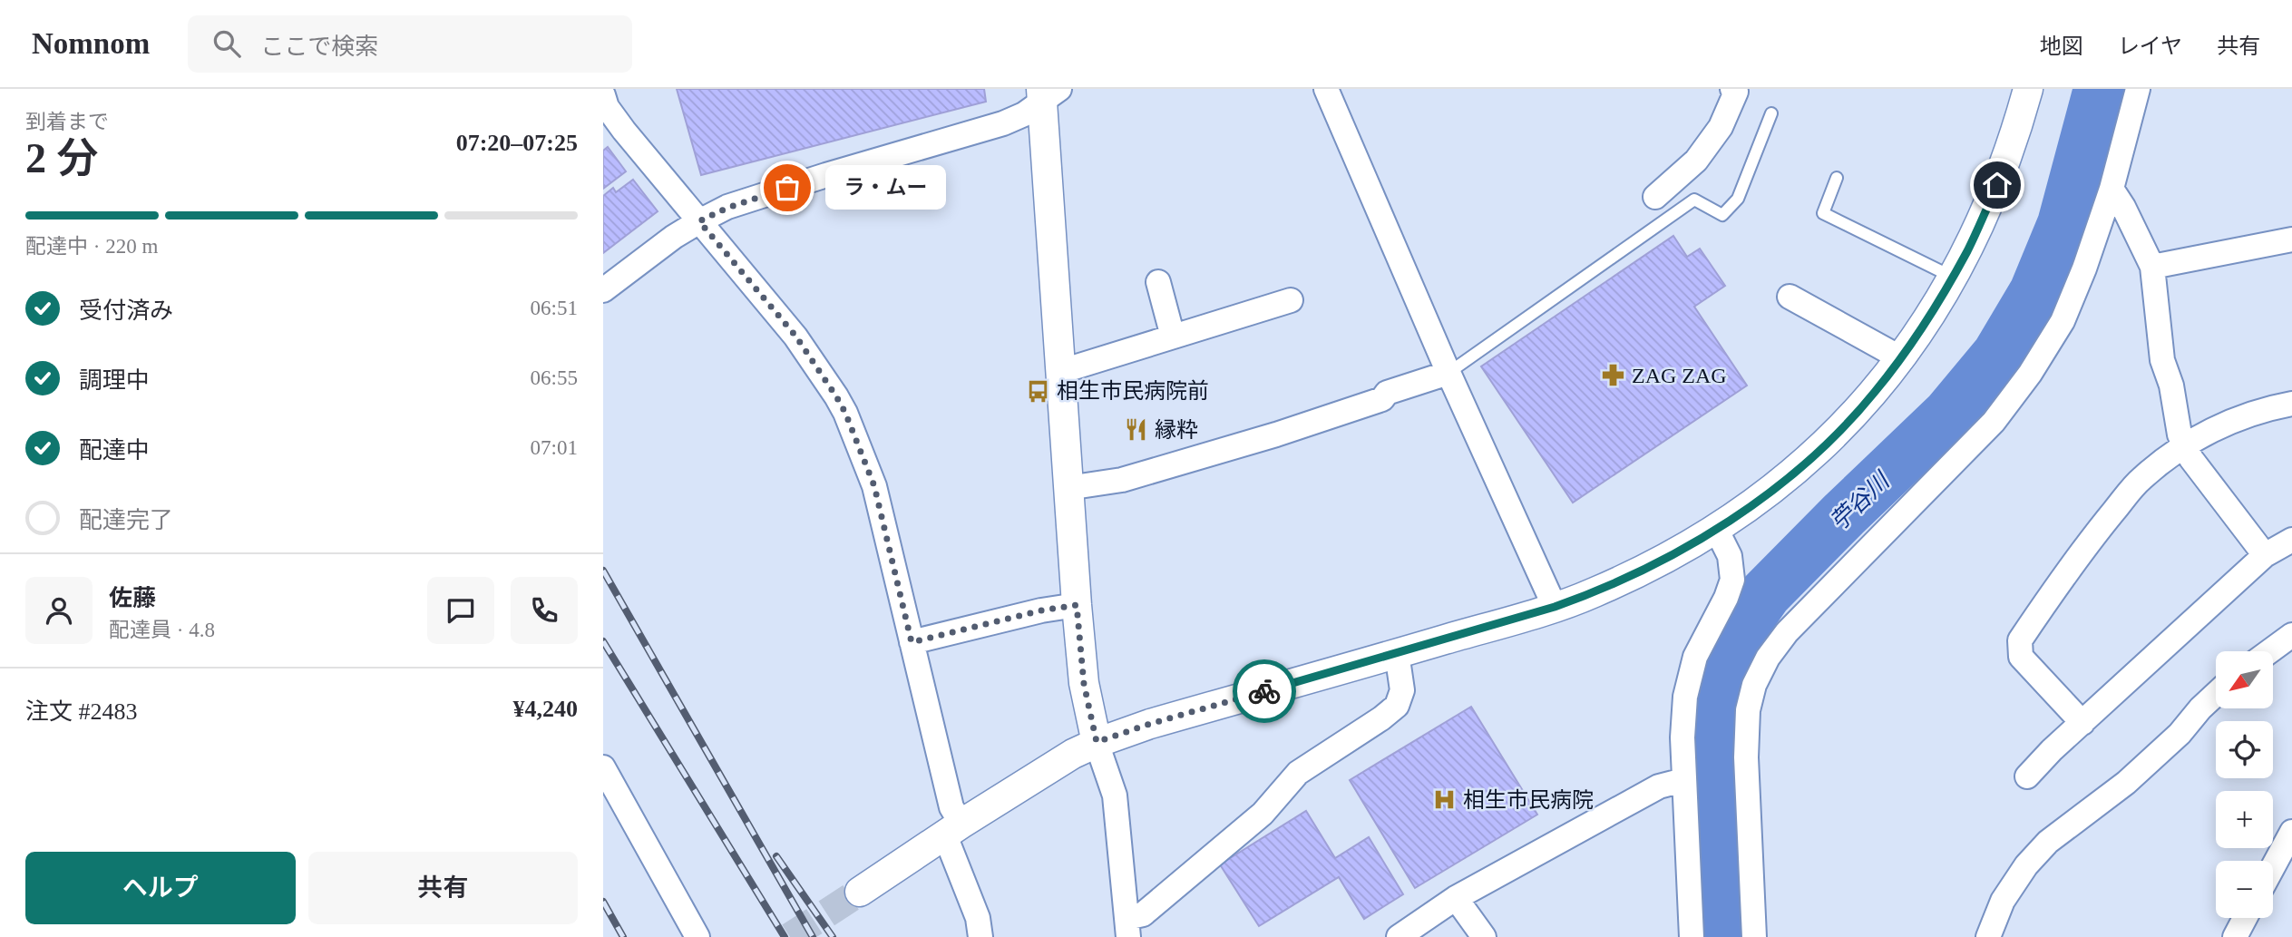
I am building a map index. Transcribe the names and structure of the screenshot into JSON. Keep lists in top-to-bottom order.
{
  "water": ["苧谷川"],
  "places": {
    "other": ["ラ・ムー"],
    "pharmacy": ["ZAG ZAG"],
    "bus stop": ["相生市民病院前"],
    "restaurant": ["縁粋"],
    "hospital": ["相生市民病院"]
  },
  "north": "bottom left",
  "page": {
    "header": "Nomnom",
    "search": "ここで検索",
    "nav": ["地図", "レイヤ", "共有"],
    "heading": ["2 分", "到着まで", "07:20–07:25"],
    "panel": [
      "佐藤",
      "配達員 · 4.8",
      "注文 #2483",
      "¥4,240"
    ],
    "bubble": "ラ・ムー",
    "bar": "配達中 · 220 m",
    "list": [
      ["受付済み", "06:51"],
      ["調理中", "06:55"],
      ["配達中", "07:01"],
      "配達完了"
    ],
    "map_buttons": ["+", "−"],
    "buttons": ["ヘルプ", "共有"]
  }
}
